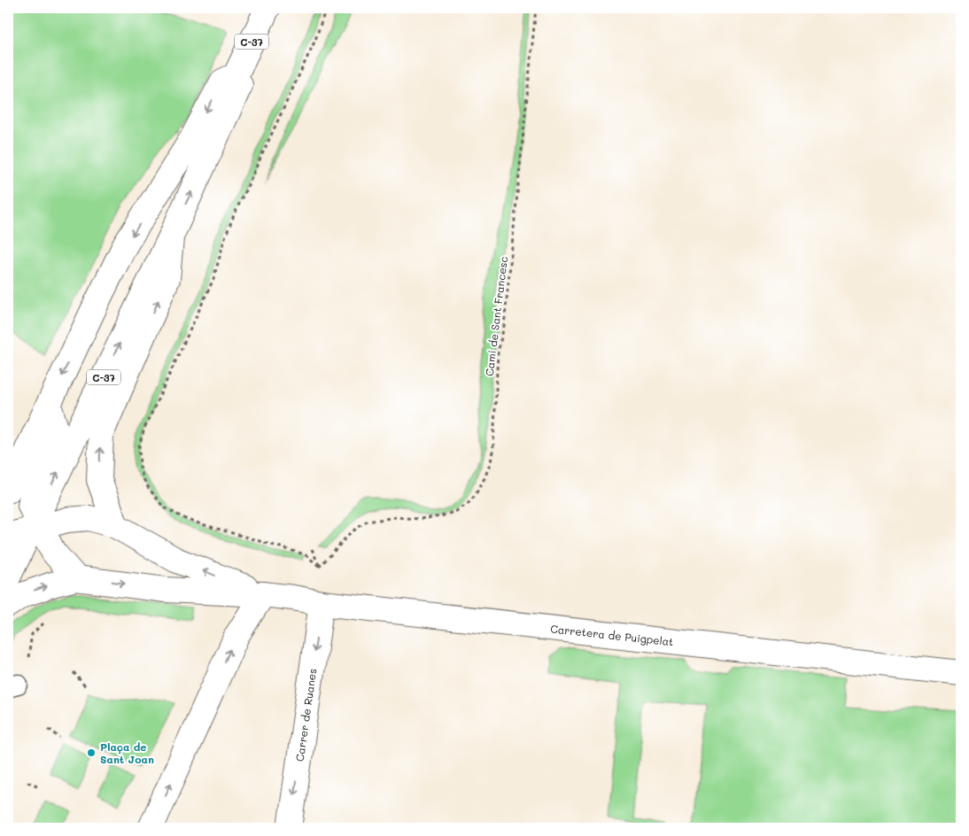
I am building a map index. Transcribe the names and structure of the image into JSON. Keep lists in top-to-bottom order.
{
  "streets": {
    "street": ["C-37", "Carretera de Puigpelat", "Carrer de Ruanes"],
    "path": ["Camí de Sant Francesc"]
  },
  "crossings": [
    ["Carretera de Puigpelat", "Carrer de Ruanes"]
  ],
  "places": ["Plaça de Sant Joan"]
}
